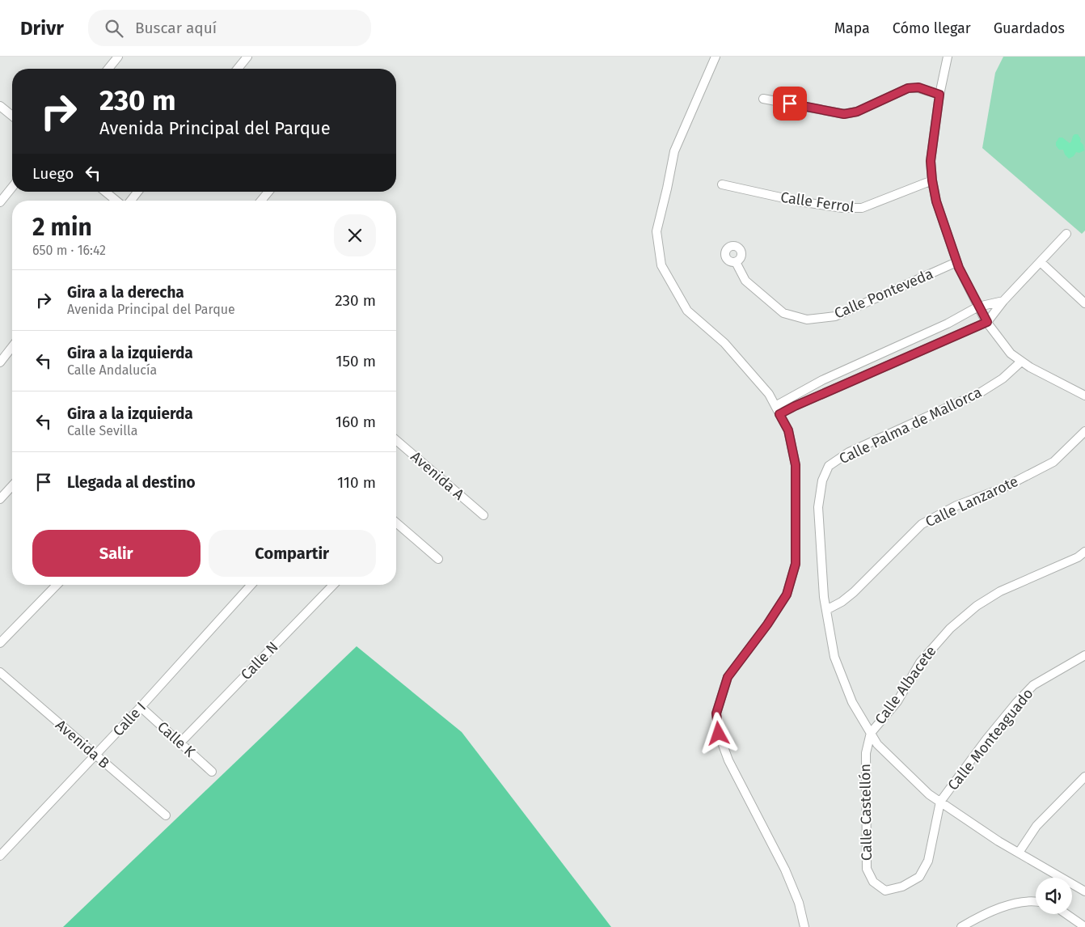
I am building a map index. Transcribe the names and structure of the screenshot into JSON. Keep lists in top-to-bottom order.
{
  "streets": {
    "street": [
      "Calle Ferrol",
      "Calle Ponteveda",
      "Calle Palma de Mallorca",
      "Avenida A",
      "Calle Lanzarote",
      "Calle N",
      "Calle Albacete",
      "Calle I",
      "Calle K",
      "Calle Monteaguado",
      "Avenida B",
      "Calle Castellón"
    ]
  },
  "crossings": [
    ["Calle Palma de Mallorca", "Calle Lanzarote"],
    ["Calle Palma de Mallorca", "Calle Albacete"],
    ["Calle Palma de Mallorca", "Calle Monteaguado"],
    ["Calle Palma de Mallorca", "Calle Castellón"],
    ["Calle N", "Calle K"],
    ["Calle Albacete", "Calle Castellón"],
    ["Calle I", "Calle K"],
    ["Calle I", "Avenida B"],
    ["Calle Monteaguado", "Calle Castellón"]
  ],
  "page": {
    "header": "Drivr",
    "search": "Buscar aquí",
    "nav": ["Mapa", "Cómo llegar", "Guardados"],
    "turn": ["230 m", "Avenida Principal del Parque"],
    "then": "Luego",
    "heading": ["2 min", "650 m · 16:42"],
    "list": [
      {
        "name": "Gira a la derecha",
        "note": "Avenida Principal del Parque",
        "value": "230 m"
      },
      {
        "name": "Gira a la izquierda",
        "note": "Calle Andalucía",
        "value": "150 m"
      },
      {
        "name": "Gira a la izquierda",
        "note": "Calle Sevilla",
        "value": "160 m"
      },
      {
        "name": "Llegada al destino",
        "value": "110 m"
      }
    ],
    "buttons": ["Salir", "Compartir"]
  }
}
